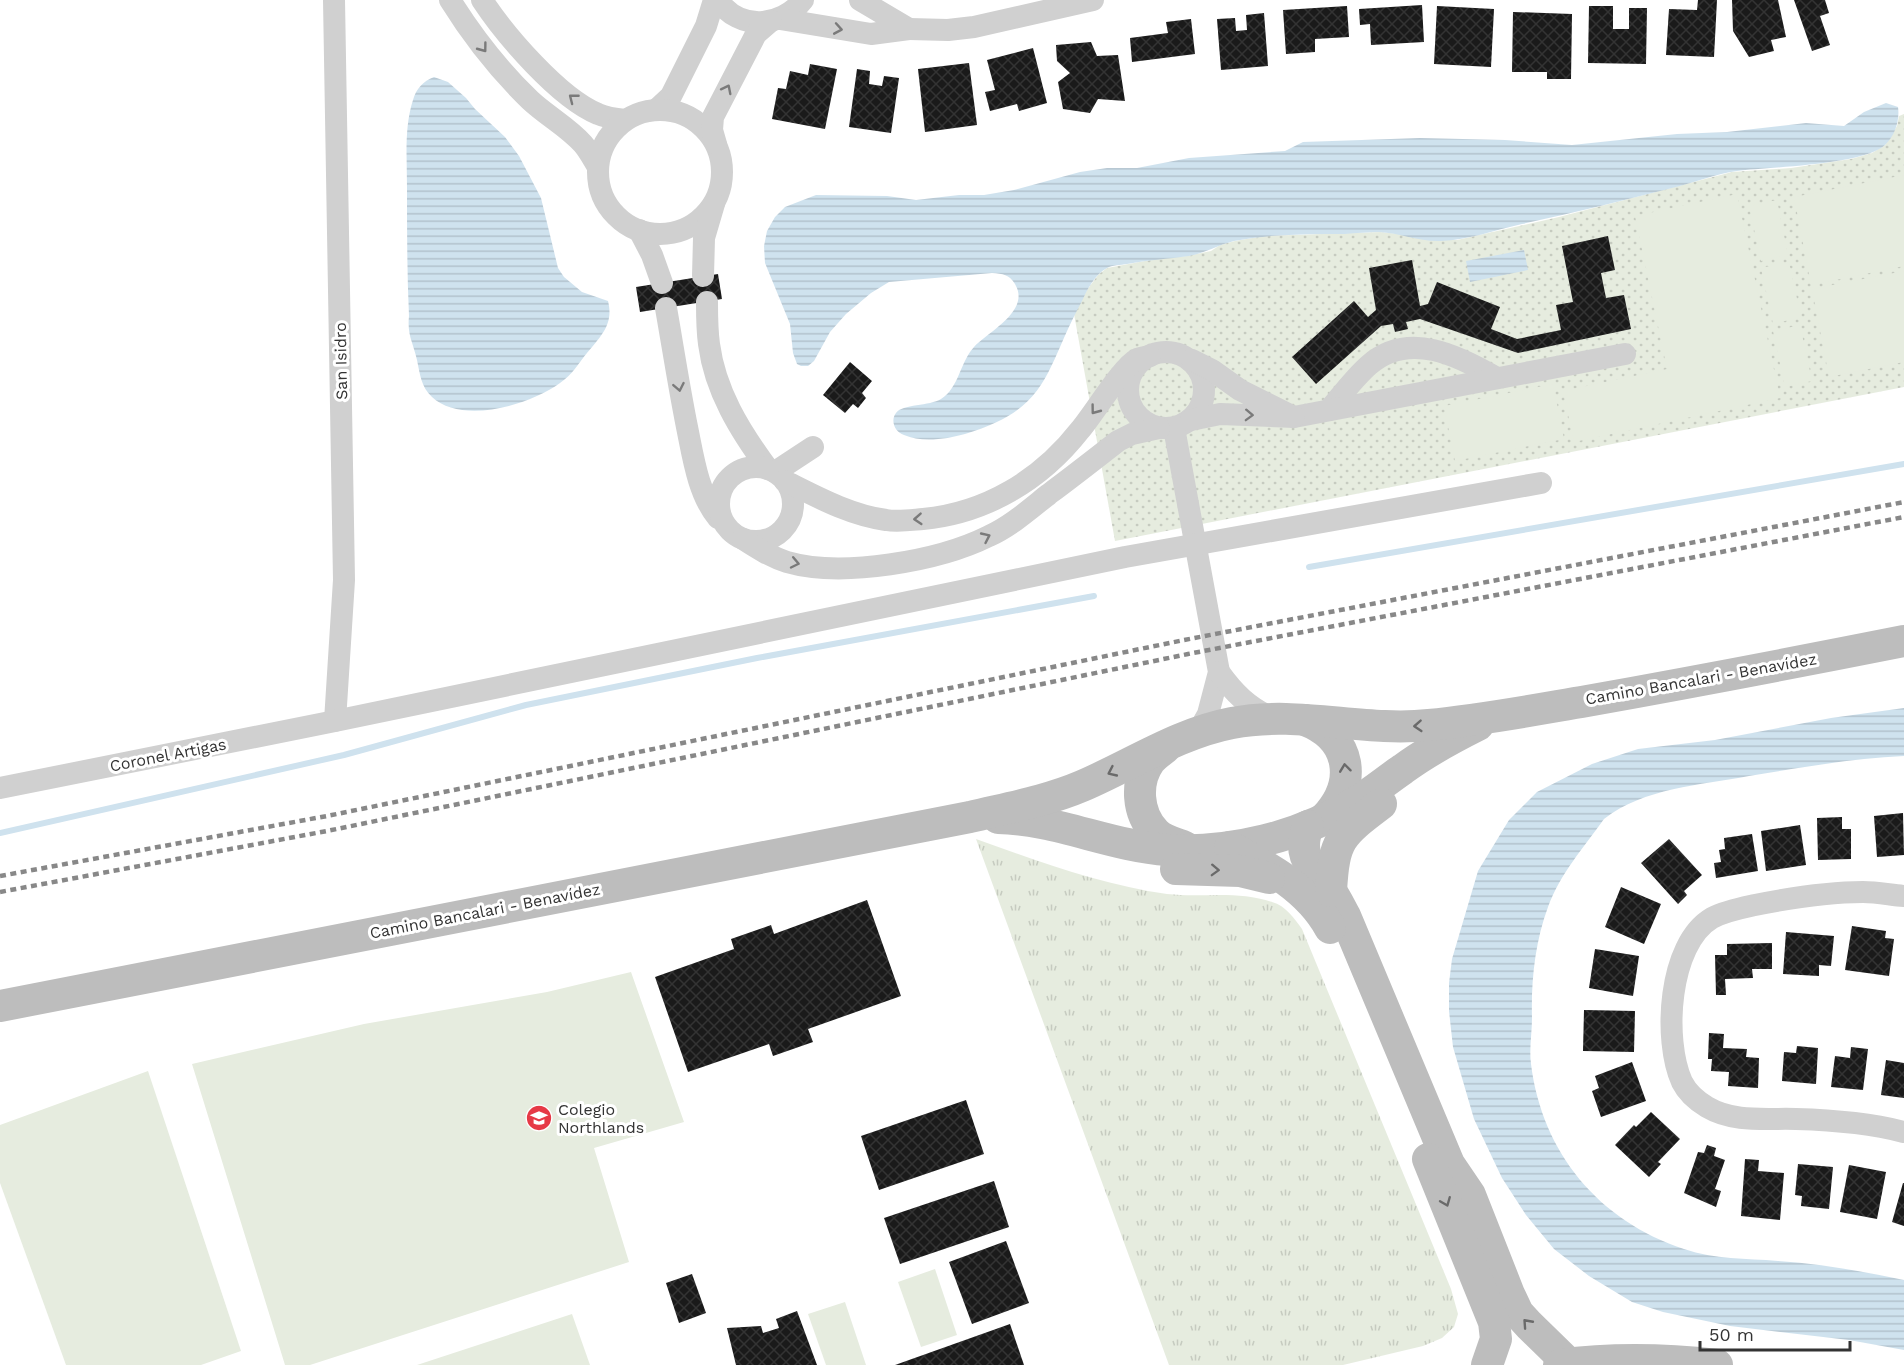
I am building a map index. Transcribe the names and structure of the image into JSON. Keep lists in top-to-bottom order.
{
  "streets": {
    "main road": ["Camino Bancalari - Benavídez"],
    "street": ["San Isidro", "Coronel Artigas"]
  },
  "crossings": [
    ["San Isidro", "Coronel Artigas"]
  ],
  "places": {
    "school or university": ["Colegio Northlands"]
  },
  "scale_bar": "50 m"
}
